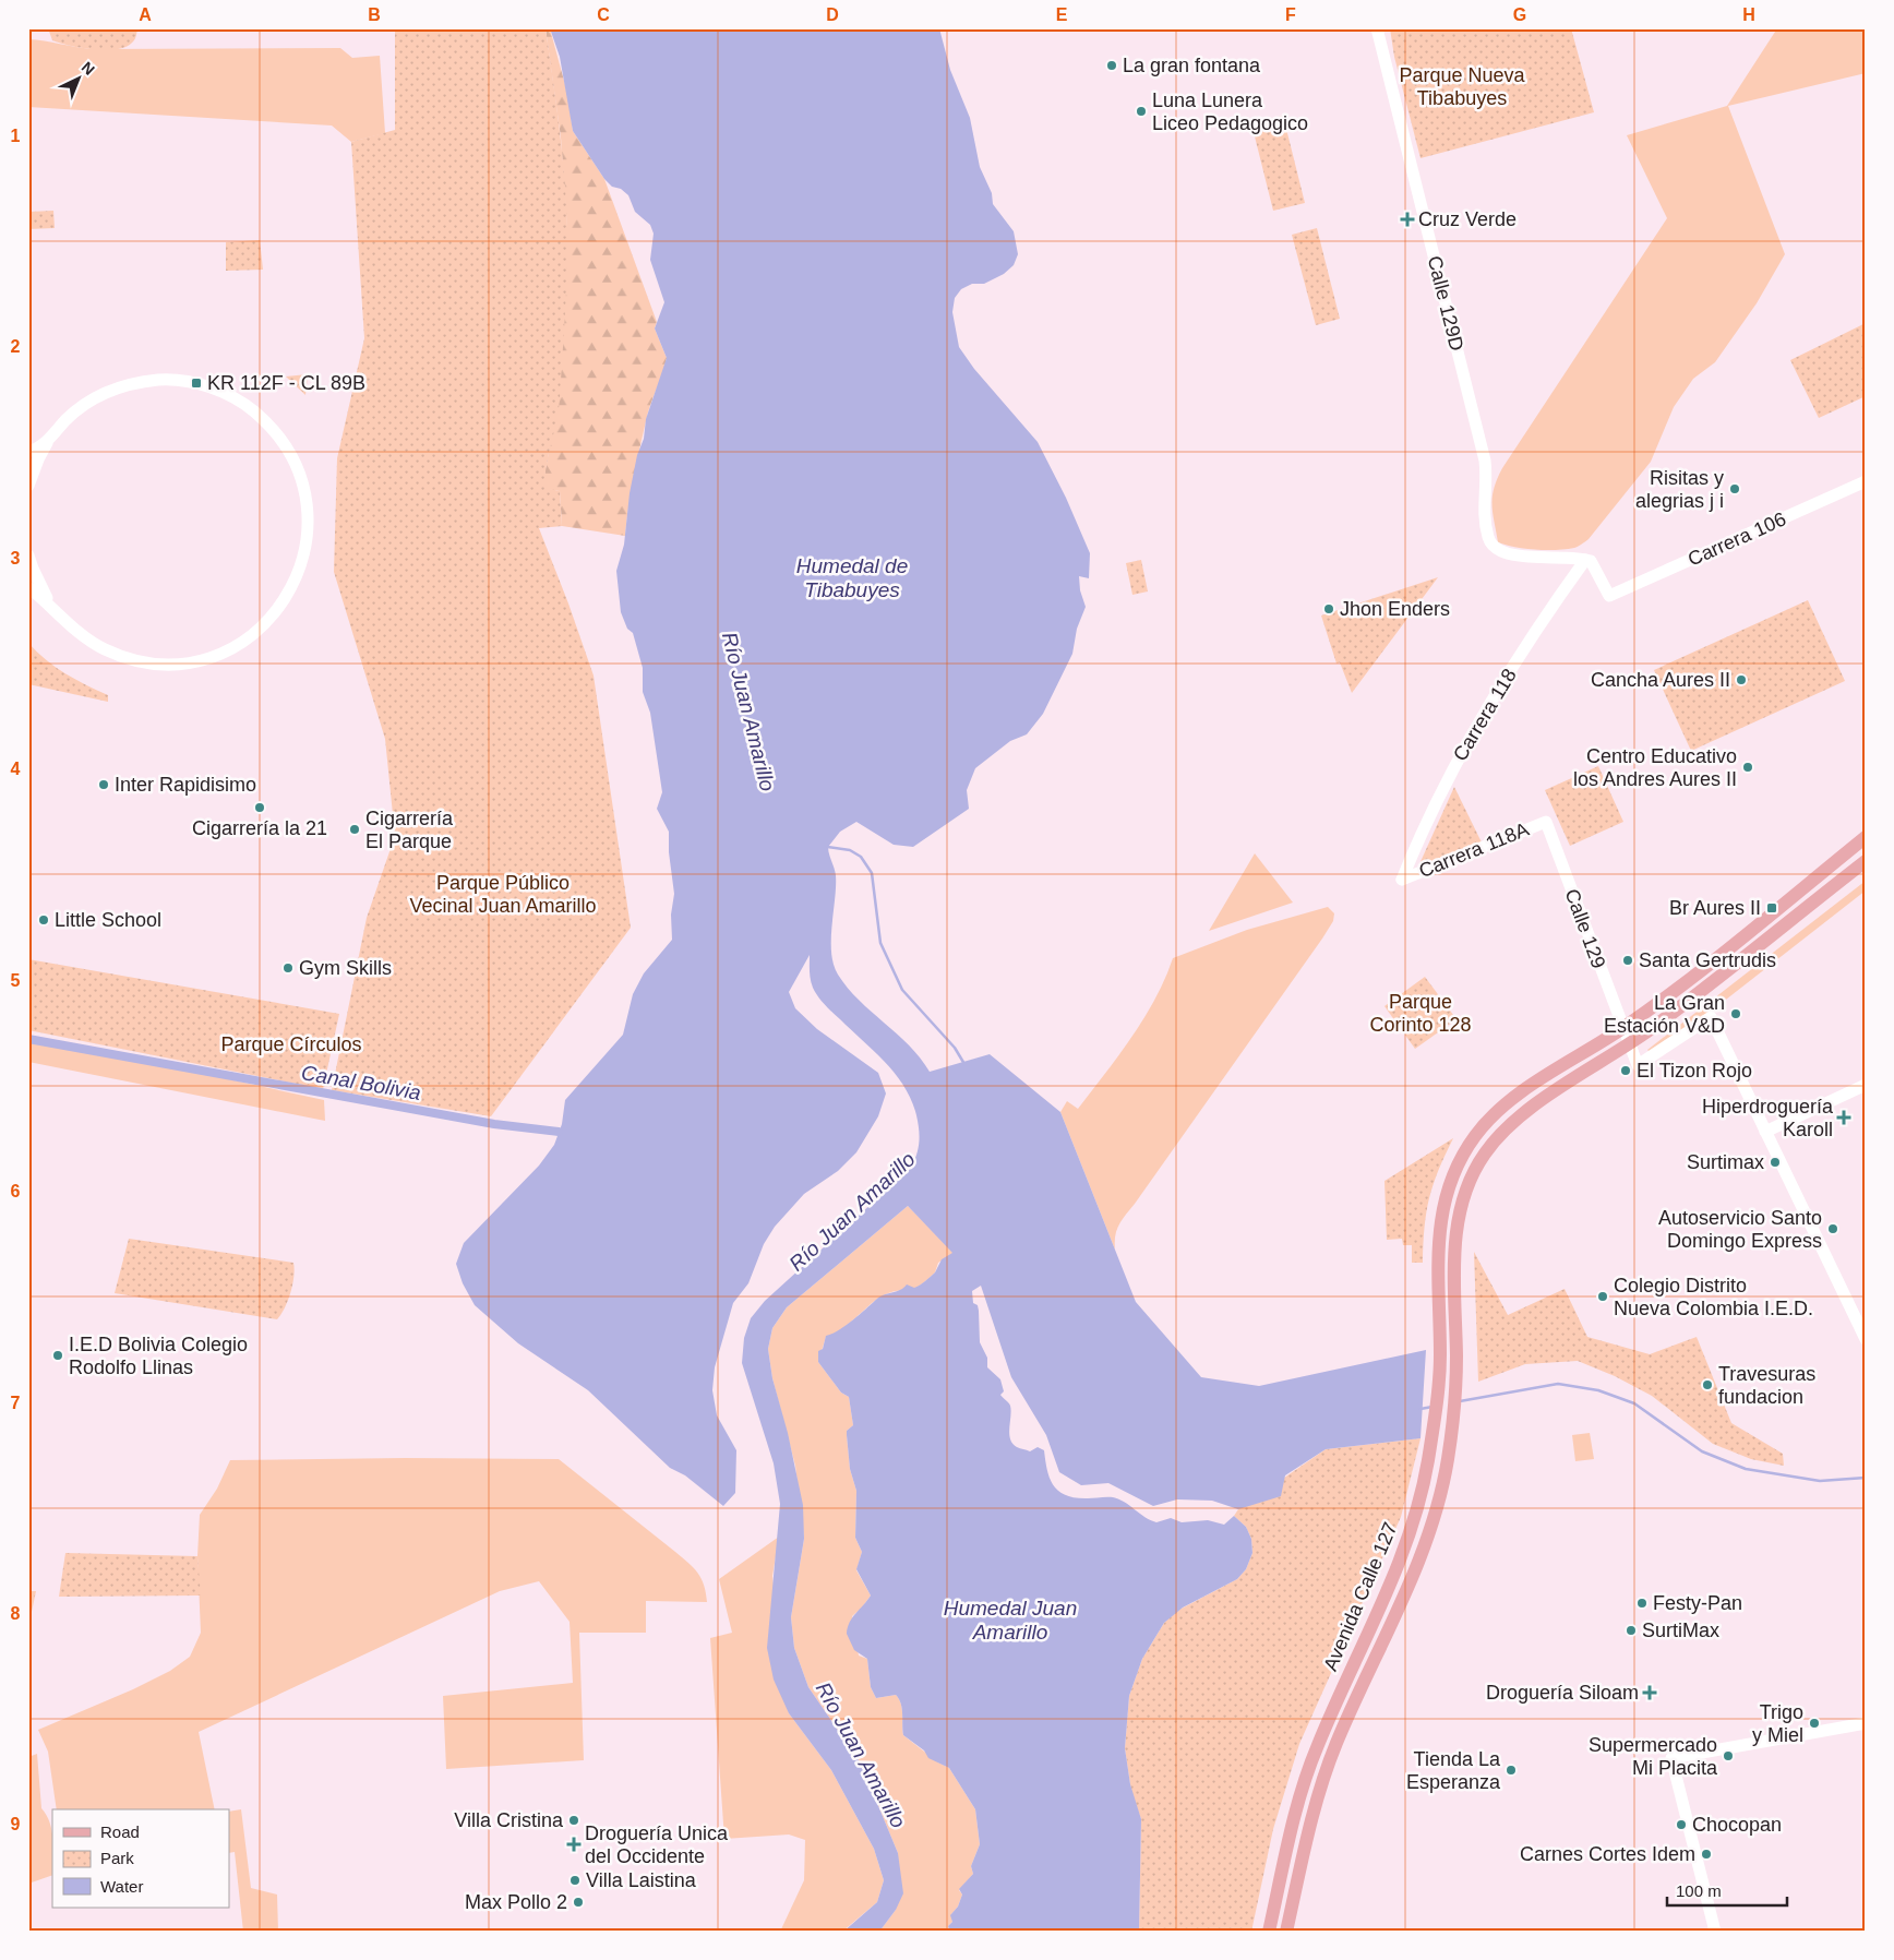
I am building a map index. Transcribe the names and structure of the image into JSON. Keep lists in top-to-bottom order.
{
  "streets": {
    "main road": ["Avenida Calle 127"],
    "street": [
      "Calle 129D",
      "Carrera 106",
      "Carrera 118",
      "Carrera 118A",
      "Calle 129"
    ]
  },
  "crossings": [
    ["Calle 129D", "Carrera 106"],
    ["Calle 129D", "Carrera 118"],
    ["Carrera 106", "Carrera 118"],
    ["Carrera 118", "Carrera 118A"],
    ["Carrera 118A", "Calle 129"],
    ["Calle 129", "Avenida Calle 127"]
  ],
  "water": [
    "Humedal de Tibabuyes",
    "Río Juan Amarillo",
    "Canal Bolivia",
    "Humedal Juan Amarillo"
  ],
  "parks": [
    "Parque Nueva Tibabuyes",
    "Parque Público Vecinal Juan Amarillo",
    "Parque Corinto 128",
    "Parque Círculos"
  ],
  "places": {
    "other": [
      "La gran fontana",
      "Luna Lunera Liceo Pedagogico",
      "Risitas y alegrias j i",
      "Jhon Enders",
      "Cancha Aures II",
      "Centro Educativo los Andres Aures II",
      "Inter Rapidisimo",
      "Cigarrería la 21",
      "Cigarrería El Parque",
      "Little School",
      "Santa Gertrudis",
      "Gym Skills",
      "La Gran Estación V&D",
      "El Tizon Rojo",
      "Surtimax",
      "Autoservicio Santo Domingo Express",
      "Colegio Distrito Nueva Colombia I.E.D.",
      "I.E.D Bolivia Colegio Rodolfo Llinas",
      "Travesuras fundacion",
      "Festy-Pan",
      "SurtiMax",
      "Trigo y Miel",
      "Supermercado Mi Placita",
      "Tienda La Esperanza",
      "Villa Cristina",
      "Chocopan",
      "Carnes Cortes Idem",
      "Villa Laistina",
      "Max Pollo 2"
    ],
    "health": [
      "Cruz Verde",
      "Hiperdroguería Karoll",
      "Droguería Siloam",
      "Droguería Unica del Occidente"
    ],
    "transit": ["KR 112F - CL 89B", "Br Aures II"]
  },
  "legend": ["Road", "Park", "Water"],
  "scale_bar": "100 m",
  "north": "top right",
  "grid": {
    "columns": [
      "A",
      "B",
      "C",
      "D",
      "E",
      "F",
      "G",
      "H"
    ],
    "rows": [
      "1",
      "2",
      "3",
      "4",
      "5",
      "6",
      "7",
      "8",
      "9"
    ]
  }
}
